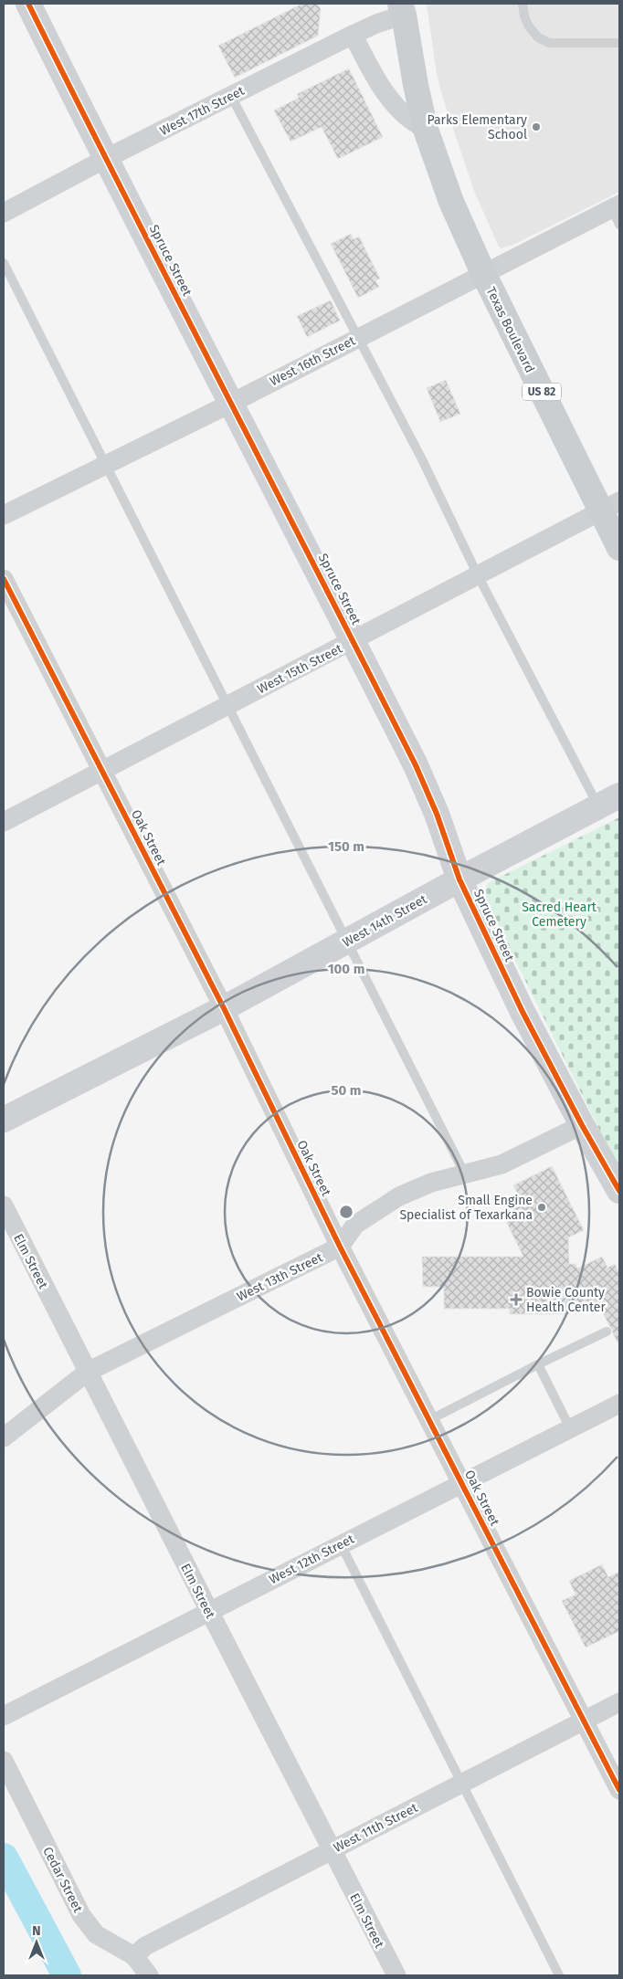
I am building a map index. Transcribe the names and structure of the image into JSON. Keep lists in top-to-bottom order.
{
  "streets": {
    "main road": ["Texas Boulevard", "US 82"],
    "street": [
      "West 17th Street",
      "Spruce Street",
      "West 16th Street",
      "West 15th Street",
      "Oak Street",
      "West 14th Street",
      "Elm Street",
      "West 13th Street",
      "West 12th Street",
      "West 11th Street",
      "Cedar Street"
    ]
  },
  "crossings": [
    ["West 17th Street", "Spruce Street"],
    ["West 17th Street", "Texas Boulevard"],
    ["Spruce Street", "West 16th Street"],
    ["Spruce Street", "West 15th Street"],
    ["Spruce Street", "West 14th Street"],
    ["Spruce Street", "West 13th Street"],
    ["Texas Boulevard", "West 16th Street"],
    ["Texas Boulevard", "West 15th Street"],
    ["West 15th Street", "Oak Street"],
    ["Oak Street", "West 14th Street"],
    ["Oak Street", "West 13th Street"],
    ["Oak Street", "West 12th Street"],
    ["Oak Street", "West 11th Street"],
    ["Elm Street", "West 13th Street"],
    ["Elm Street", "West 12th Street"],
    ["Elm Street", "West 11th Street"],
    ["West 11th Street", "Cedar Street"]
  ],
  "parks": ["Sacred Heart Cemetery"],
  "places": {
    "other": ["Parks Elementary School", "Small Engine Specialist of Texarkana"],
    "health": ["Bowie County Health Center"]
  },
  "north": "top",
  "rings": ["150 m", "100 m", "50 m"]
}
